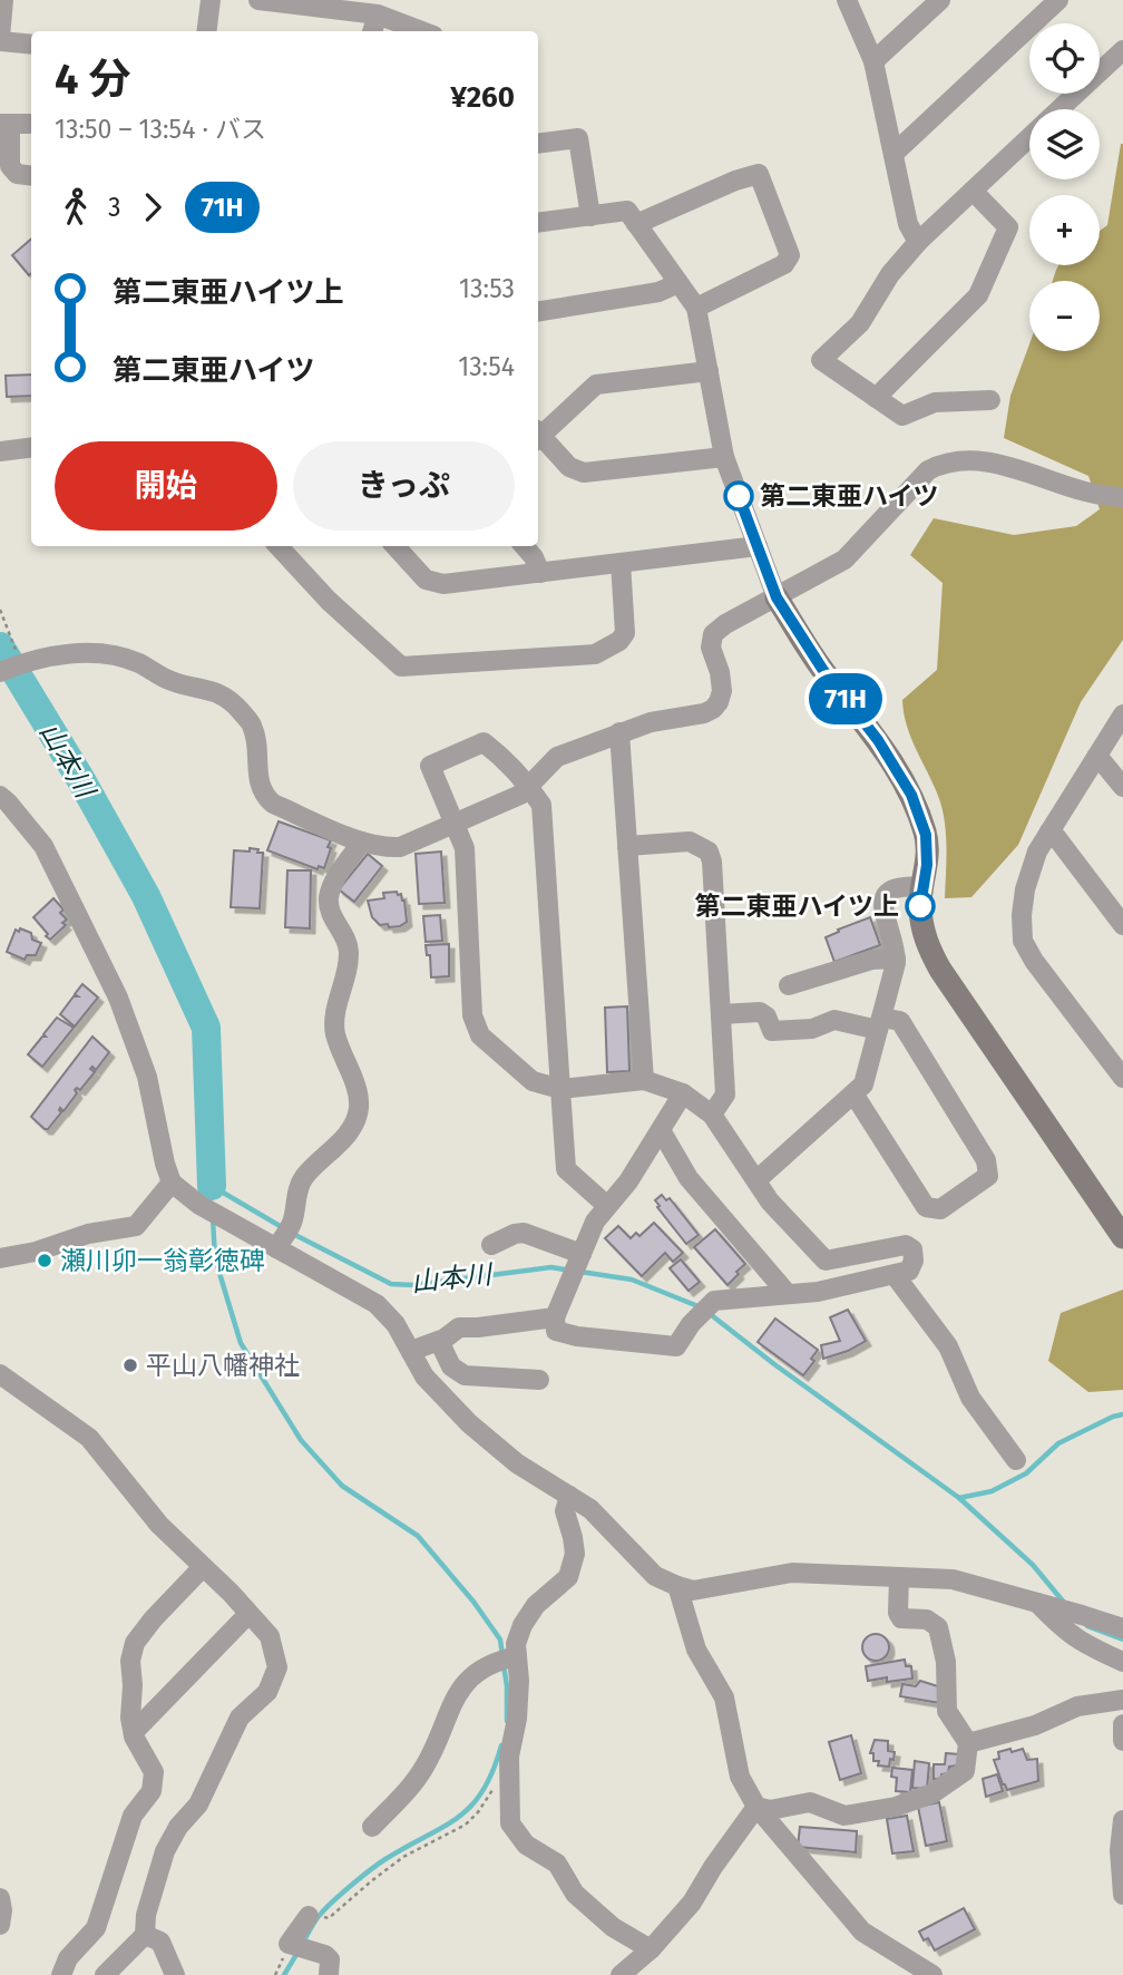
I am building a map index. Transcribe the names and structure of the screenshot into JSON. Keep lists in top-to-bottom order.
{
  "water": ["山本川"],
  "places": [
    "第二東亜ハイツ",
    "第二東亜ハイツ上",
    "瀬川卯一翁彰徳碑",
    "平山八幡神社"
  ],
  "lines": ["bus line 71H"],
  "page": {
    "on_map": "71H",
    "map_buttons": ["+", "−"],
    "heading": ["4 分", "13:50 – 13:54 · バス", "¥260"],
    "legs": ["3", "71H"],
    "list": [
      {
        "name": "第二東亜ハイツ上",
        "value": "13:53"
      },
      {
        "name": "第二東亜ハイツ",
        "value": "13:54"
      }
    ],
    "buttons": ["開始", "きっぷ"]
  }
}
